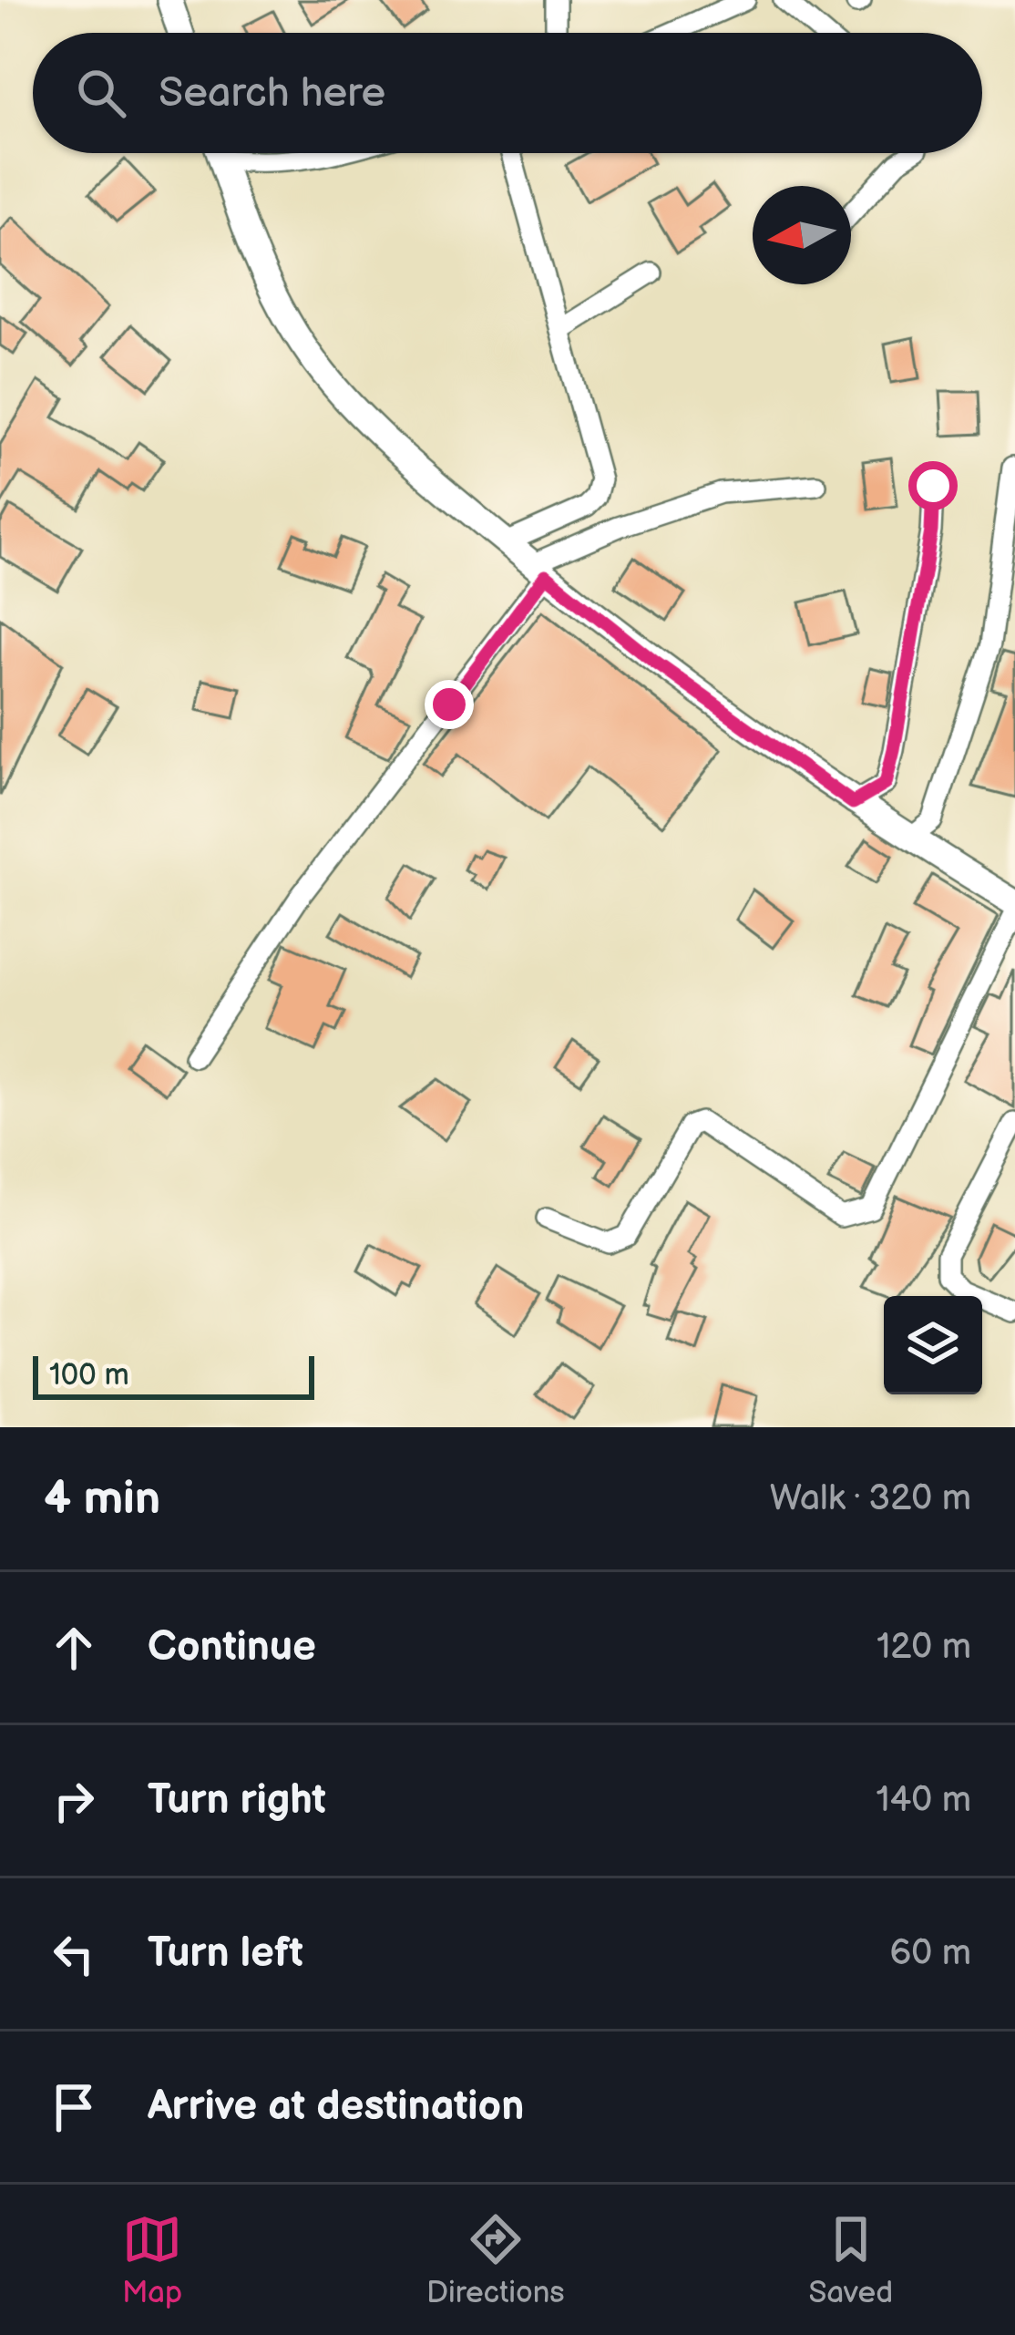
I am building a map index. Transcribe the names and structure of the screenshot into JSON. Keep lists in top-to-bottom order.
{
  "scale_bar": "100 m",
  "north": "left",
  "page": {
    "search": "Search here",
    "scale": "100 m",
    "heading": ["4 min", "Walk · 320 m"],
    "list": [
      ["Continue", "120 m"],
      ["Turn right", "140 m"],
      ["Turn left", "60 m"],
      "Arrive at destination"
    ],
    "nav": ["Map", "Directions", "Saved"]
  }
}
